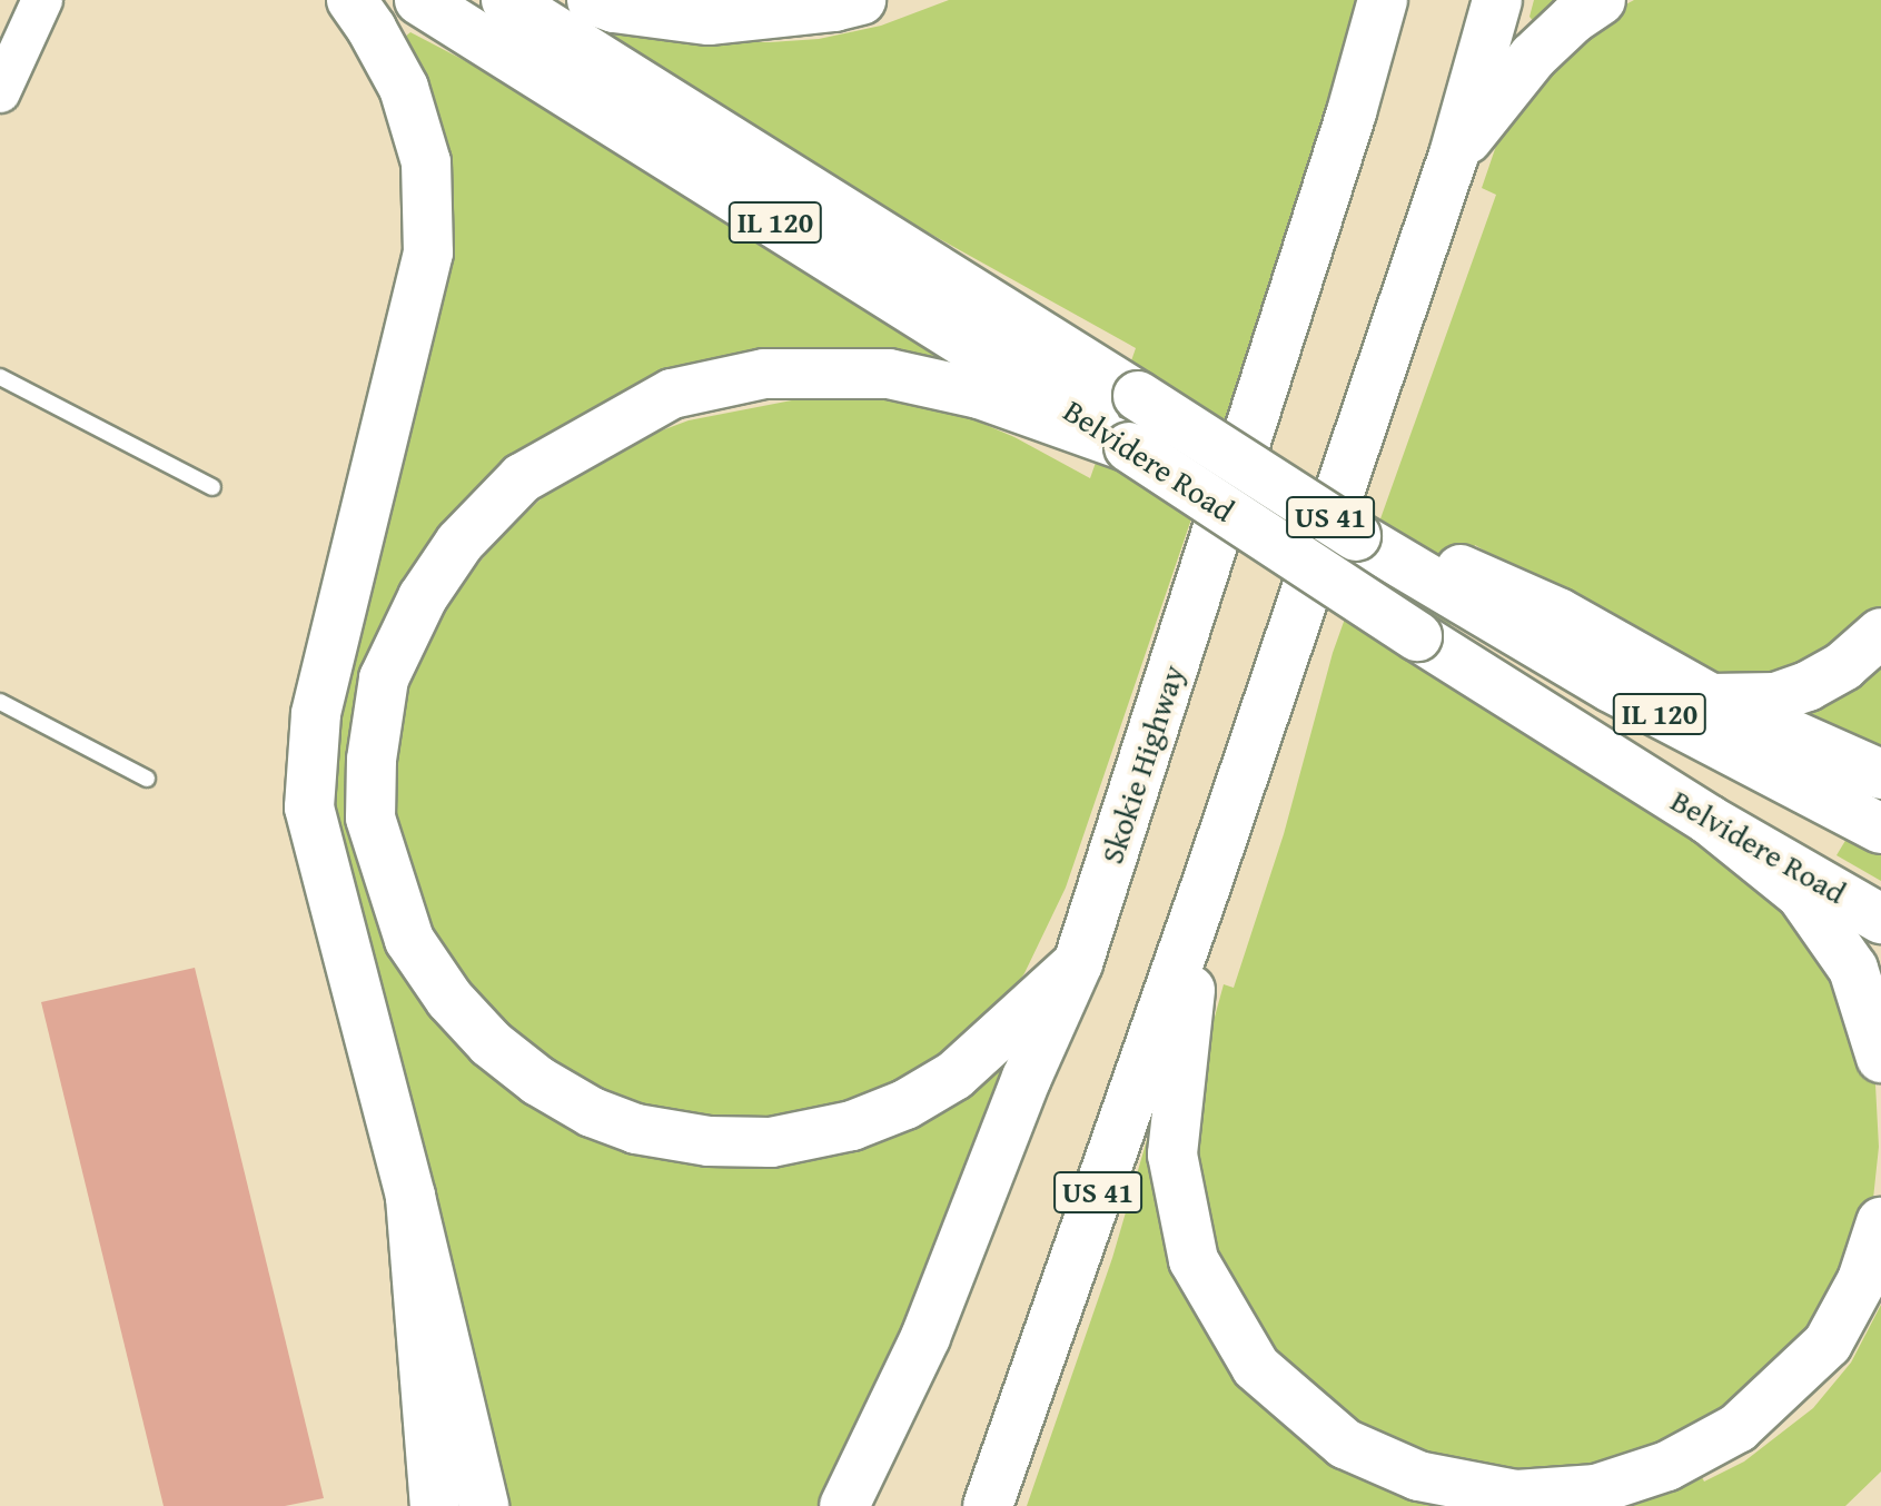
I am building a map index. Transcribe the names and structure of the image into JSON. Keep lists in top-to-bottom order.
{
  "streets": {
    "main road": [
      "IL 120",
      "Belvidere Road",
      "US 41",
      "Skokie Highway"
    ]
  },
  "crossings": [
    ["IL 120", "Belvidere Road"]
  ]
}
